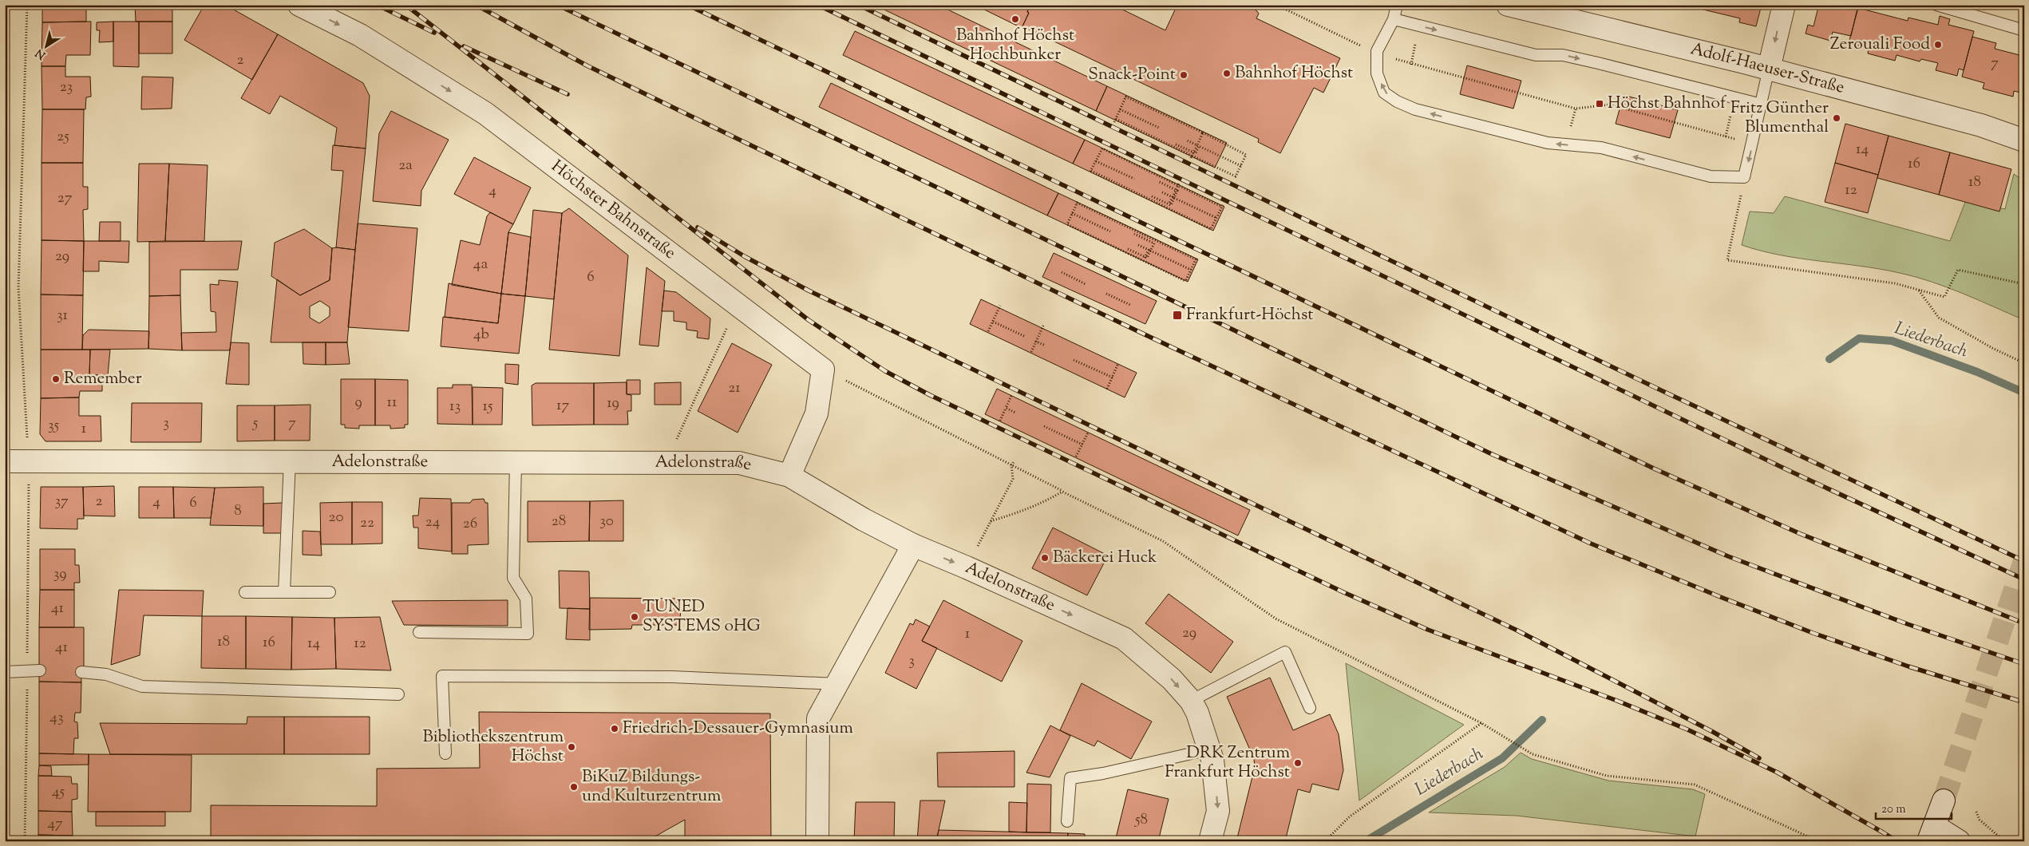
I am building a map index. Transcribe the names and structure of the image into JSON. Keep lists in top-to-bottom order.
{
  "streets": {
    "street": ["Adolf-Haeuser-Straße", "Höchster Bahnstraße", "Adelonstraße"]
  },
  "one_way": ["Höchster Bahnstraße"],
  "water": ["Liederbach"],
  "places": {
    "other": [
      "Bahnhof Höchst Hochbunker",
      "Zerouali Food",
      "Bahnhof Höchst",
      "Snack-Point",
      "Fritz Günther Blumenthal",
      "Remember",
      "Bäckerei Huck",
      "TUNED SYSTEMS oHG",
      "Friedrich-Dessauer-Gymnasium",
      "Bibliothekszentrum Höchst",
      "DRK Zentrum Frankfurt Höchst",
      "BiKuZ Bildungs- und Kulturzentrum"
    ],
    "transit": ["Höchst Bahnhof", "Frankfurt-Höchst"]
  },
  "house_numbers": [
    "2",
    "7",
    "23",
    "25",
    "14",
    "16",
    "2a",
    "18",
    "12",
    "4",
    "27",
    "29",
    "4a",
    "6",
    "31",
    "4b",
    "21",
    "9",
    "11",
    "19",
    "17",
    "13",
    "15",
    "3",
    "5",
    "7",
    "35",
    "1",
    "37",
    "2",
    "4",
    "6",
    "8",
    "20",
    "28",
    "30",
    "24",
    "22",
    "26",
    "39",
    "41",
    "29",
    "1",
    "18",
    "16",
    "14",
    "12",
    "41",
    "3",
    "43",
    "45",
    "58",
    "47"
  ],
  "scale_bar": "20 m",
  "north": "bottom left"
}
